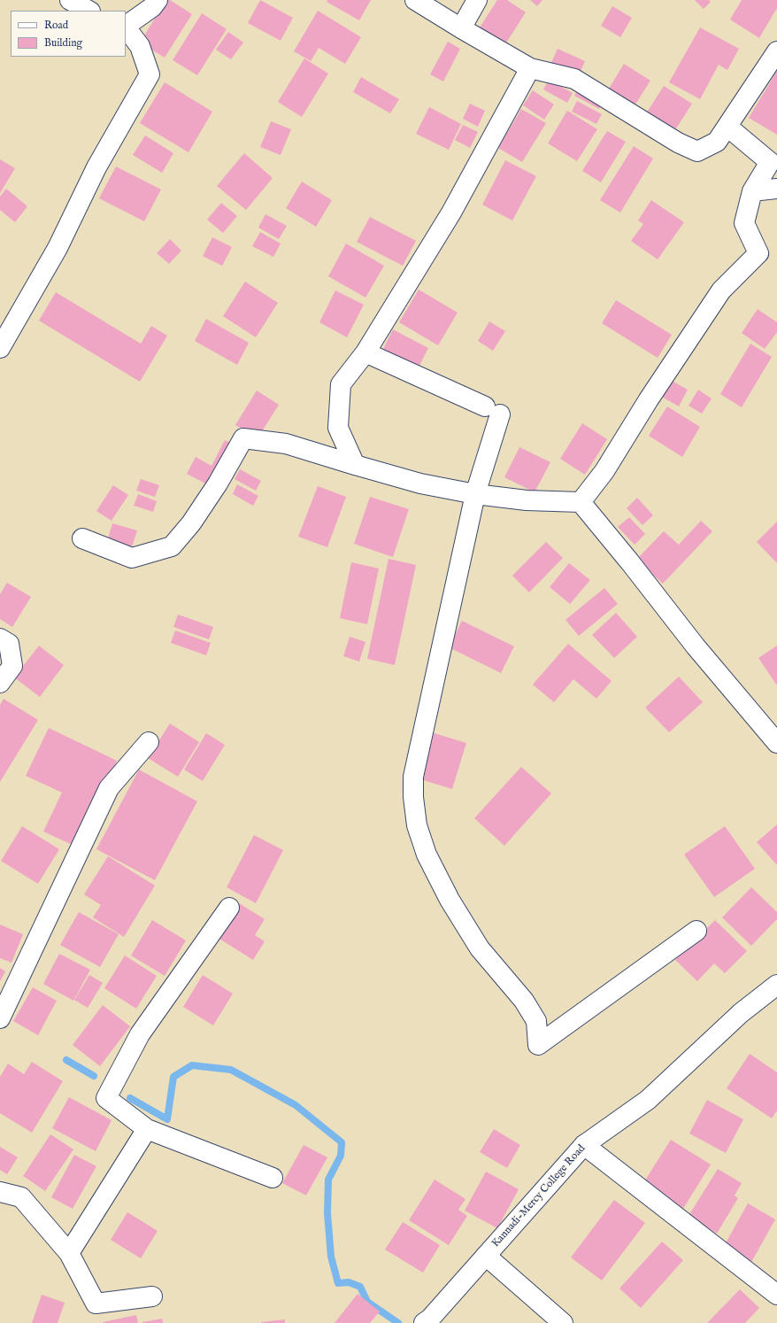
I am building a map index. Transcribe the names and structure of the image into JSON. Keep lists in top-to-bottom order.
{
  "streets": {
    "street": ["Kannadi-Mercy College Road"]
  },
  "legend": ["Road", "Building"]
}
